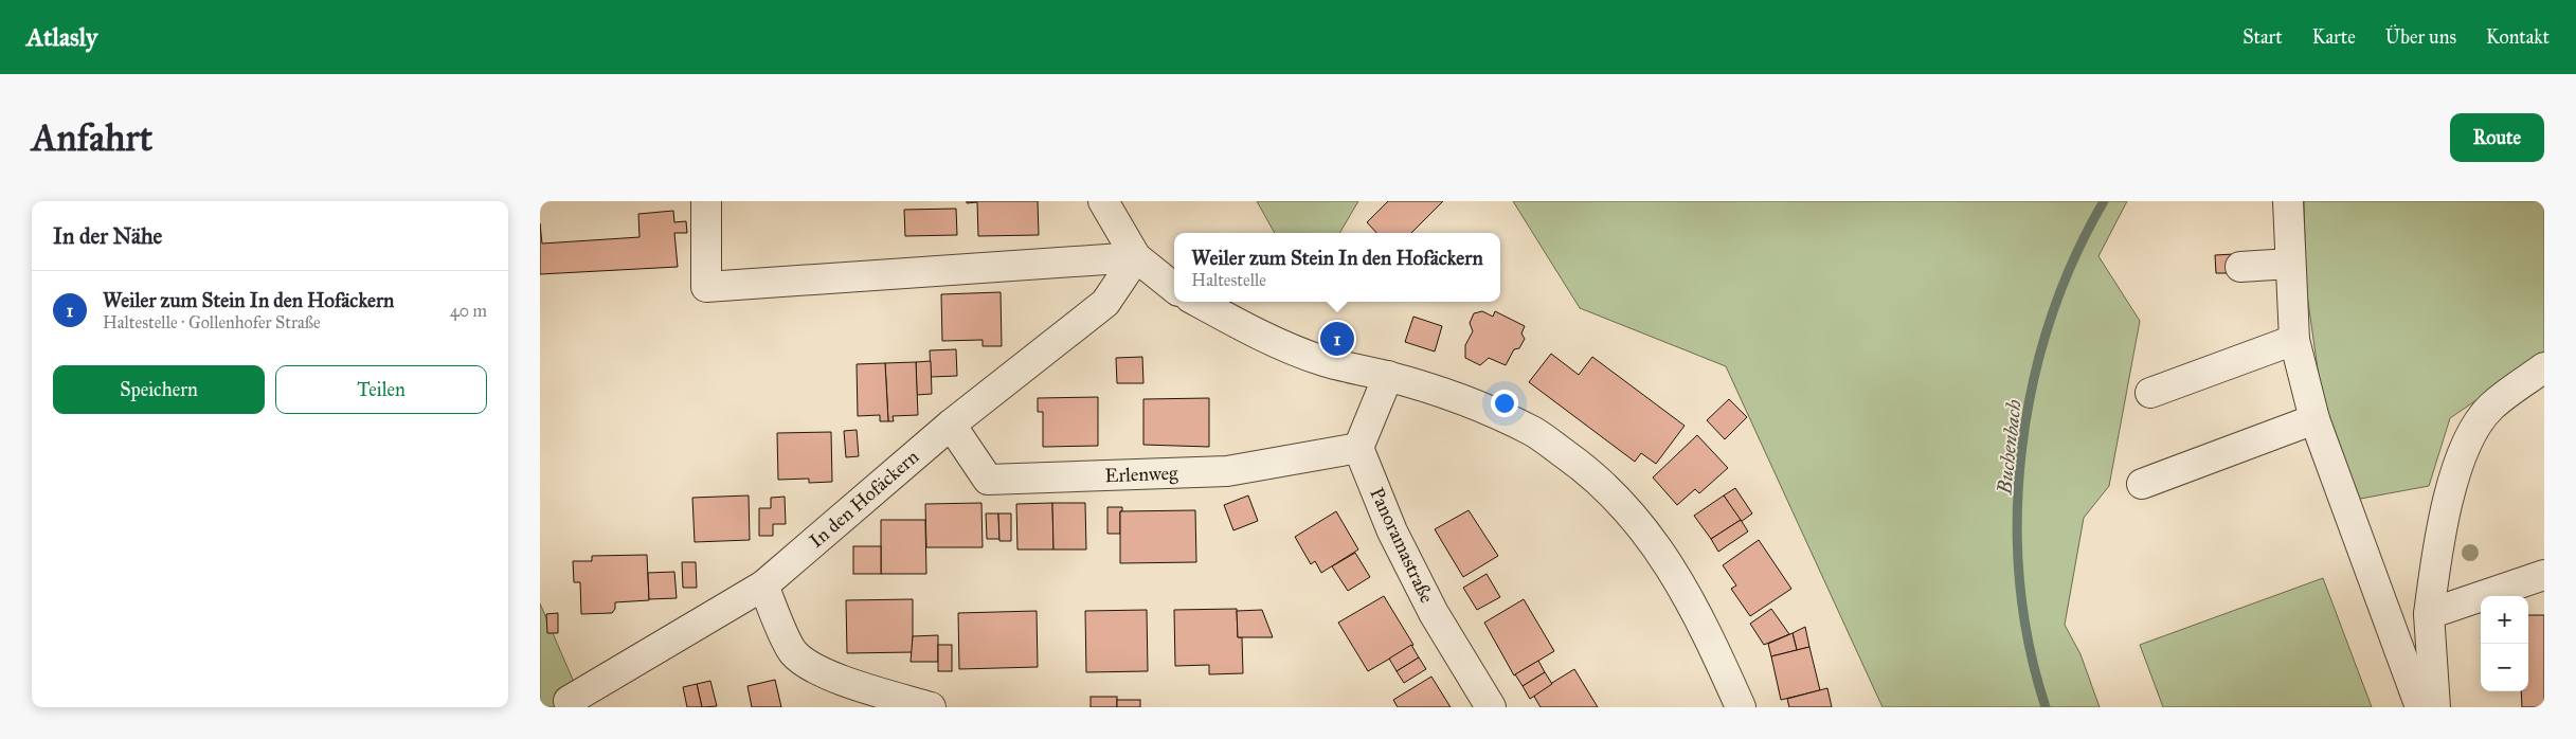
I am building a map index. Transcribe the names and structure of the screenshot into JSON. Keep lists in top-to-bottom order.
{
  "streets": {
    "street": ["Erlenweg", "In den Hofäckern", "Panoramastraße"]
  },
  "crossings": [
    ["Erlenweg", "In den Hofäckern"],
    ["Erlenweg", "Panoramastraße"]
  ],
  "water": ["Buchenbach"],
  "page": {
    "header": "Atlasly",
    "nav": [
      "Start",
      "Karte",
      "Über uns",
      "Kontakt"
    ],
    "buttons": [
      "Route",
      ["Speichern", "Teilen"]
    ],
    "title": "Anfahrt",
    "heading": "In der Nähe",
    "popup": ["Weiler zum Stein In den Hofäckern", "Haltestelle"],
    "list": [
      {
        "mark": "1",
        "name": "Weiler zum Stein In den Hofäckern",
        "note": "Haltestelle · Gollenhofer Straße",
        "value": "40 m"
      }
    ],
    "pins": "1",
    "map_buttons": ["+", "−"]
  }
}
